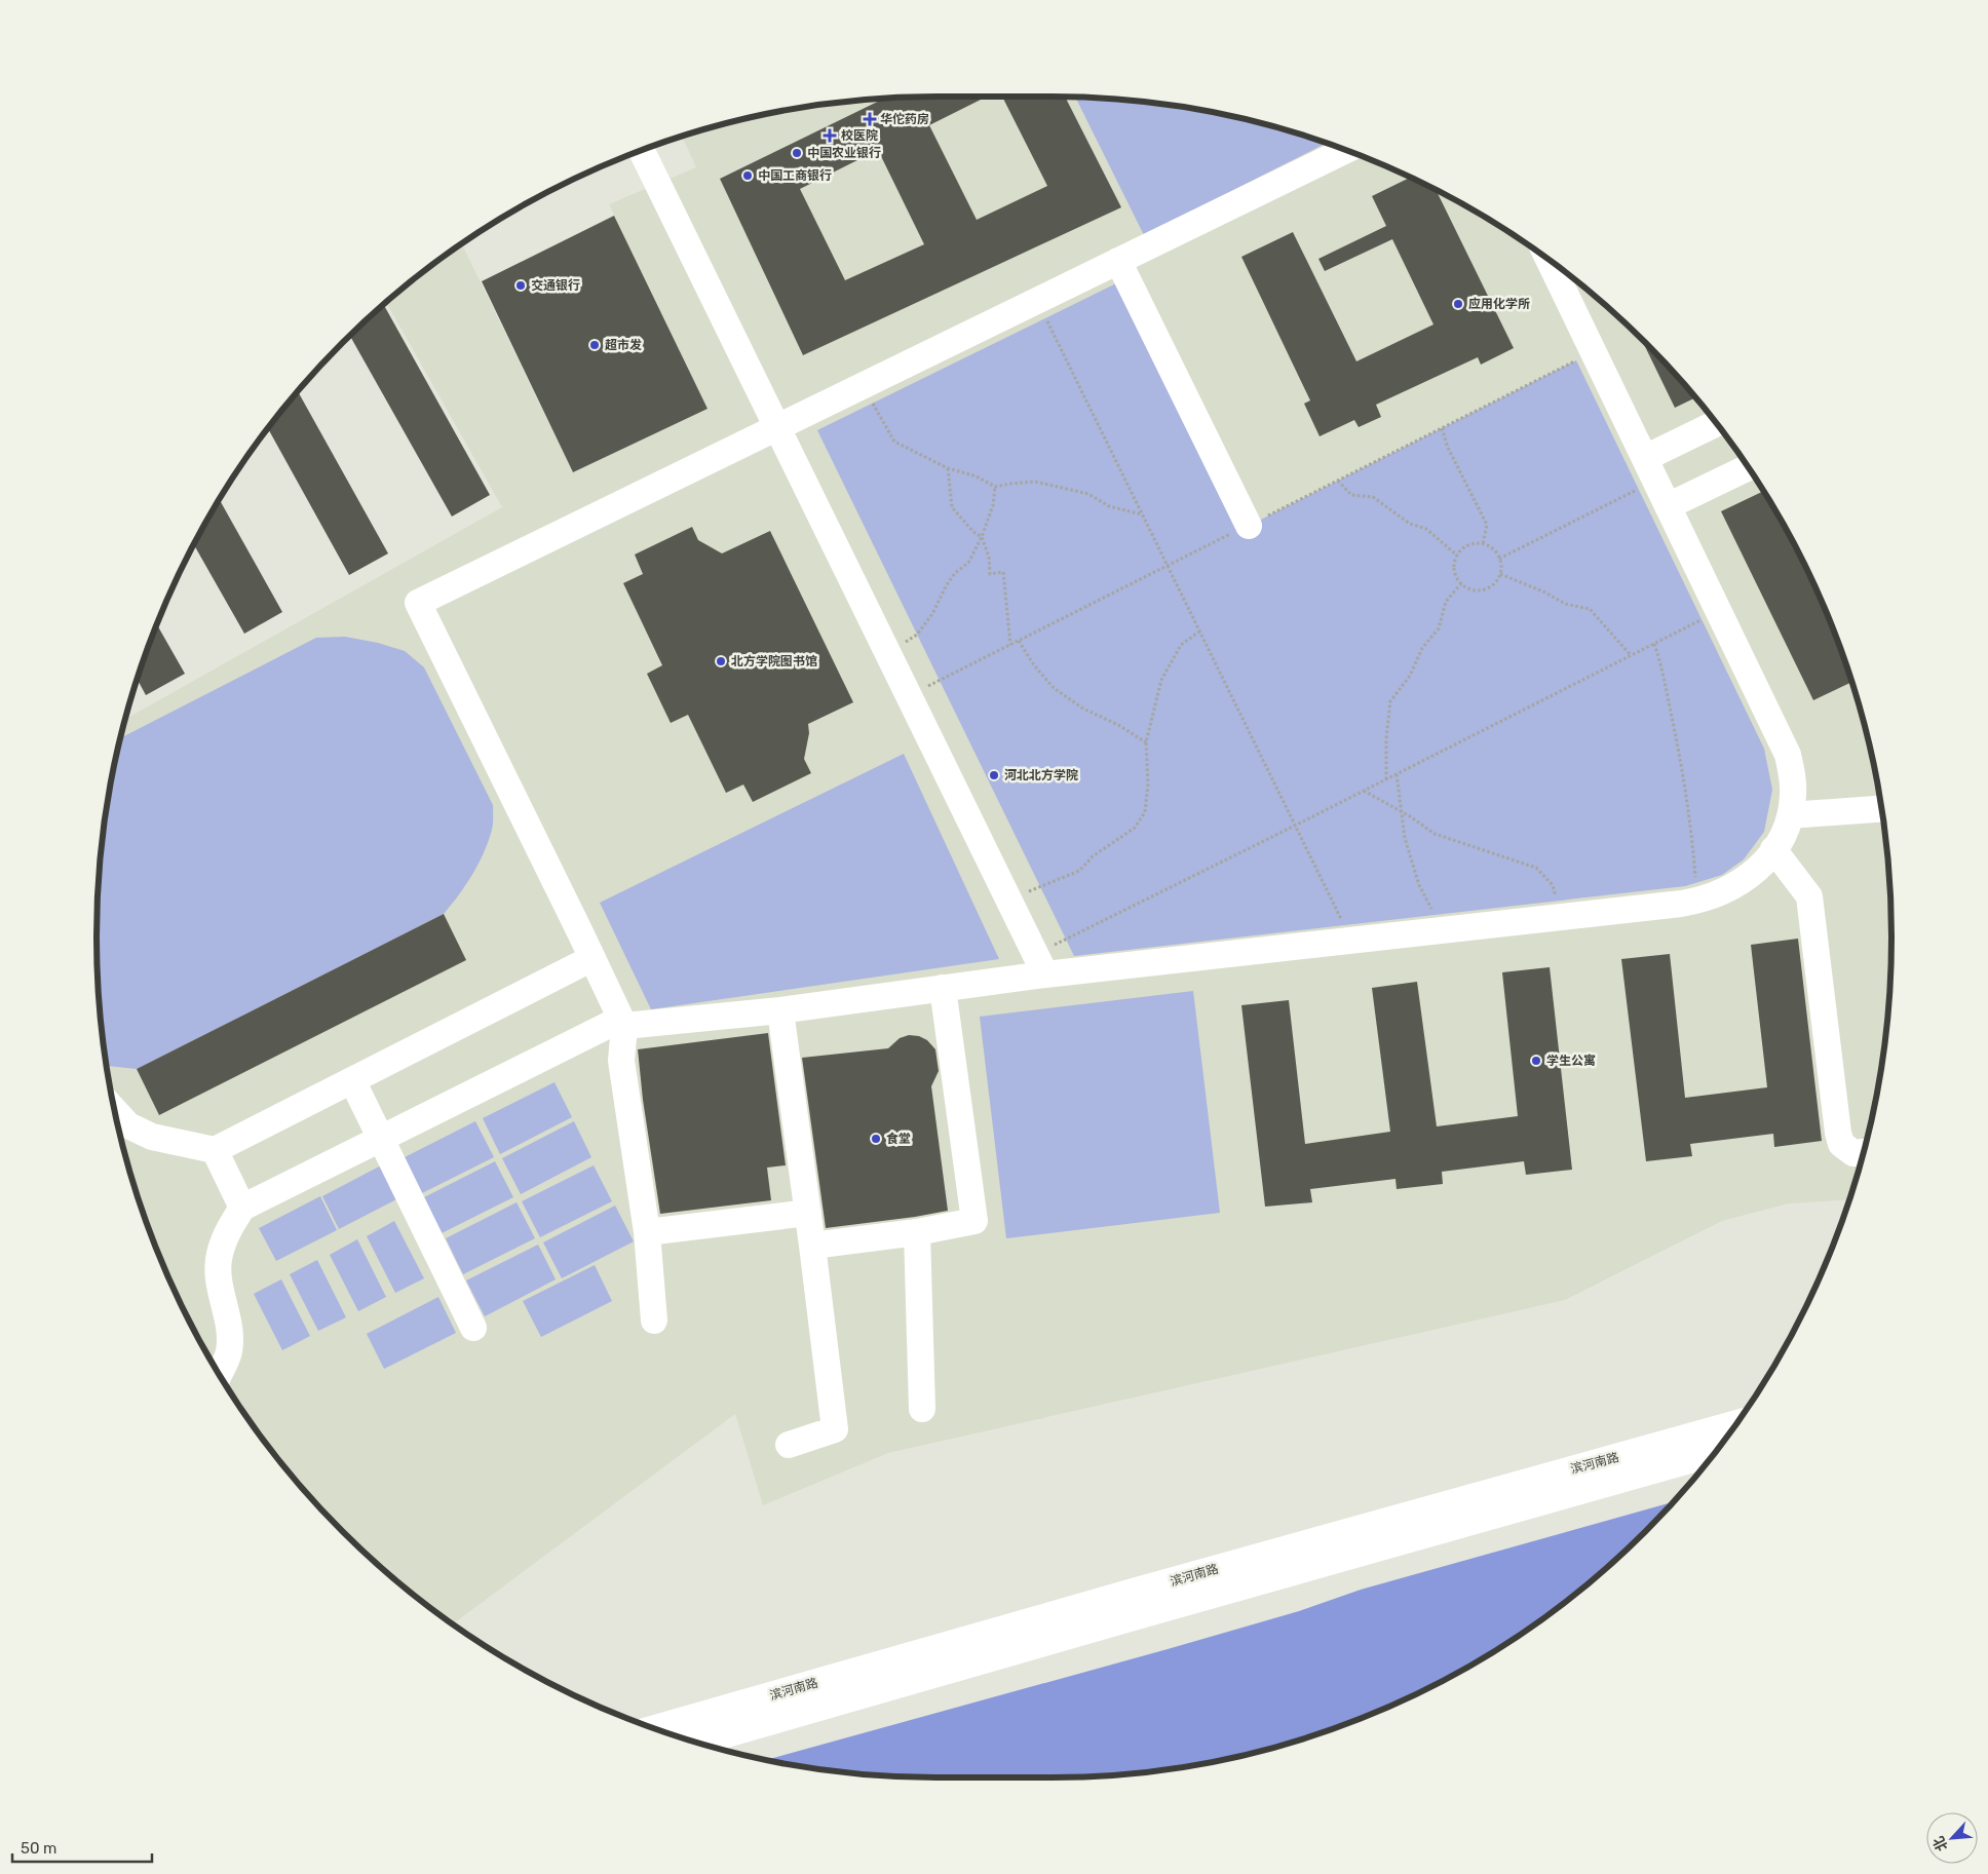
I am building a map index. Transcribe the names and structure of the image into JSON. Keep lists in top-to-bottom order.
{
  "streets": {
    "main road": ["滨河南路"]
  },
  "places": {
    "health": ["华佗药房", "校医院"],
    "other": [
      "中国农业银行",
      "中国工商银行",
      "交通银行",
      "应用化学所",
      "超市发",
      "北方学院图书馆",
      "河北北方学院",
      "学生公寓",
      "食堂"
    ]
  },
  "scale_bar": "50 m",
  "north": "bottom left"
}
